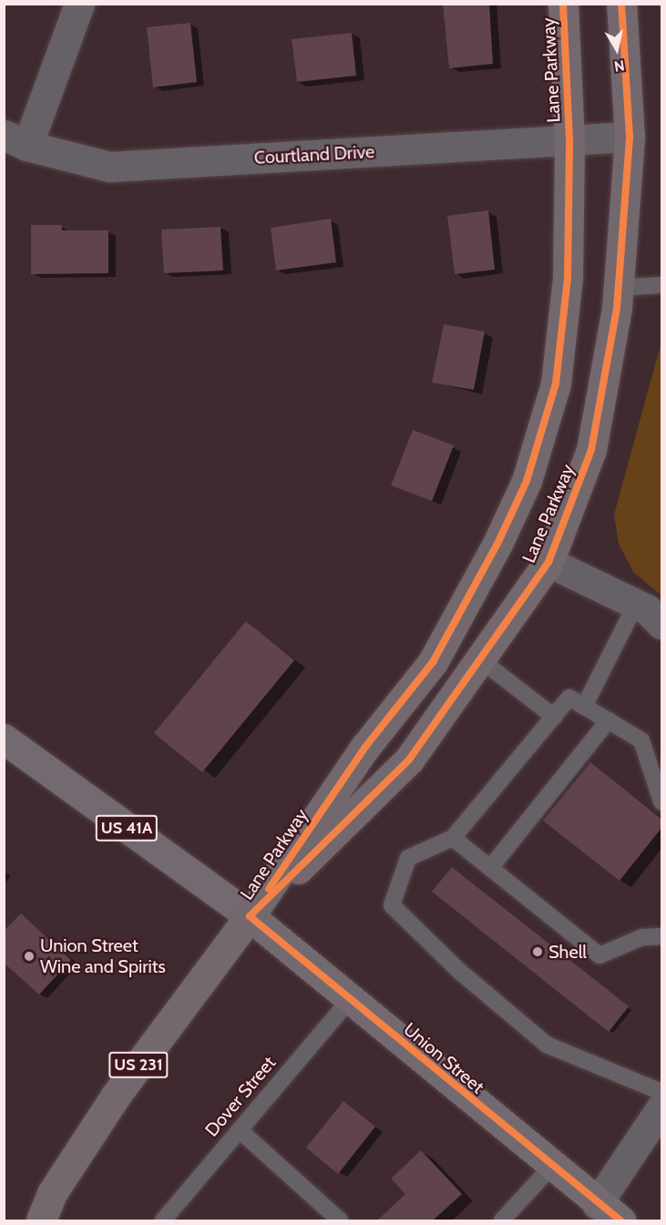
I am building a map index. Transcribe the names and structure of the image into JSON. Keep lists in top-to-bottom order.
{
  "streets": {
    "highway": ["Lane Parkway", "US 231"],
    "main road": ["US 41A", "Union Street"],
    "street": ["Courtland Drive"],
    "lane": ["Dover Street"]
  },
  "crossings": [
    ["Lane Parkway", "Courtland Drive"],
    ["Lane Parkway", "US 41A"],
    ["Lane Parkway", "Union Street"],
    ["Lane Parkway", "US 231"],
    ["US 41A", "Union Street"],
    ["US 41A", "US 231"],
    ["Union Street", "US 231"],
    ["Union Street", "Dover Street"]
  ],
  "places": ["Shell", "Union Street Wine and Spirits"],
  "north": "bottom"
}
